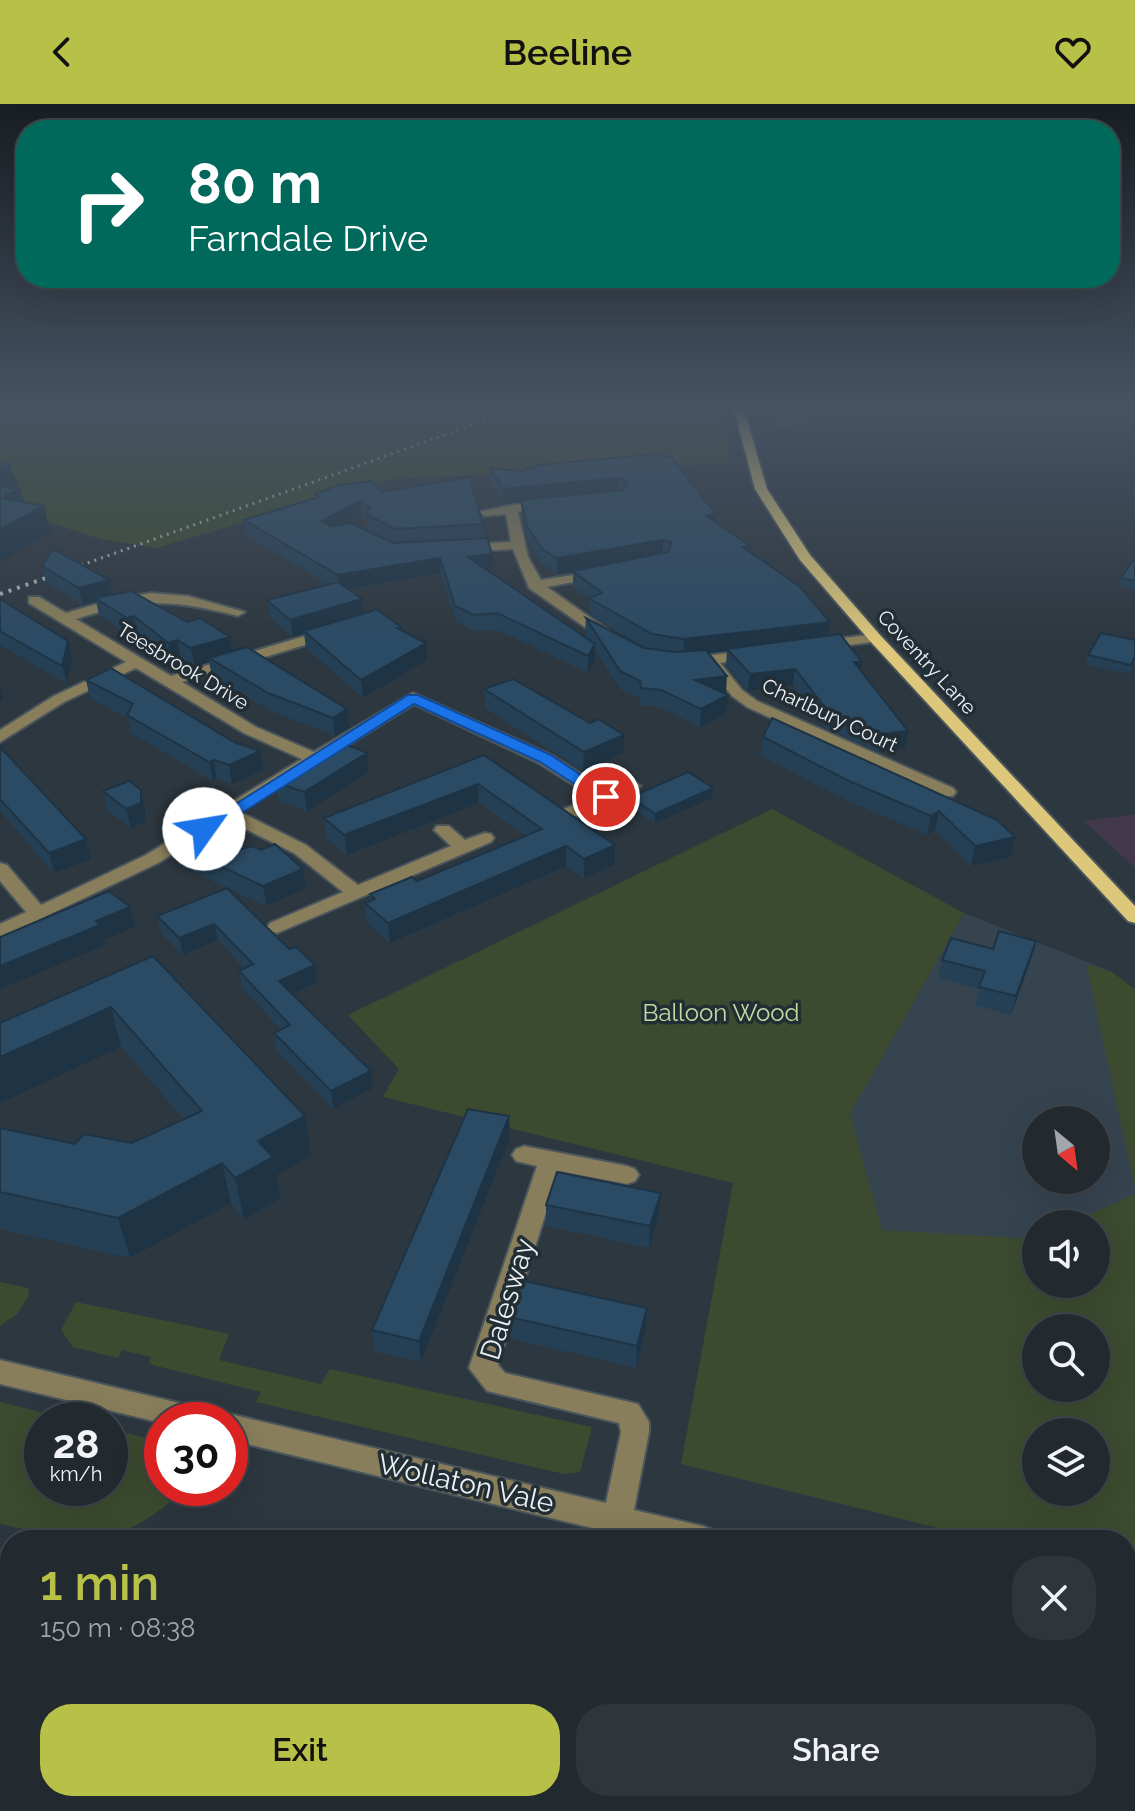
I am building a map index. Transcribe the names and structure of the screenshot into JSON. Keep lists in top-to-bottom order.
{
  "streets": {
    "main road": ["Coventry Lane"],
    "street": [
      "Teesbrook Drive",
      "Charlbury Court",
      "Dalesway",
      "Wollaton Vale"
    ]
  },
  "crossings": [
    ["Dalesway", "Wollaton Vale"]
  ],
  "parks": ["Balloon Wood"],
  "north": "bottom right",
  "page": {
    "header": "Beeline",
    "turn": ["80 m", "Farndale Drive"],
    "speed": "28 km/h",
    "limit": "30",
    "heading": ["1 min", "150 m · 08:38"],
    "buttons": ["Exit", "Share"]
  }
}
